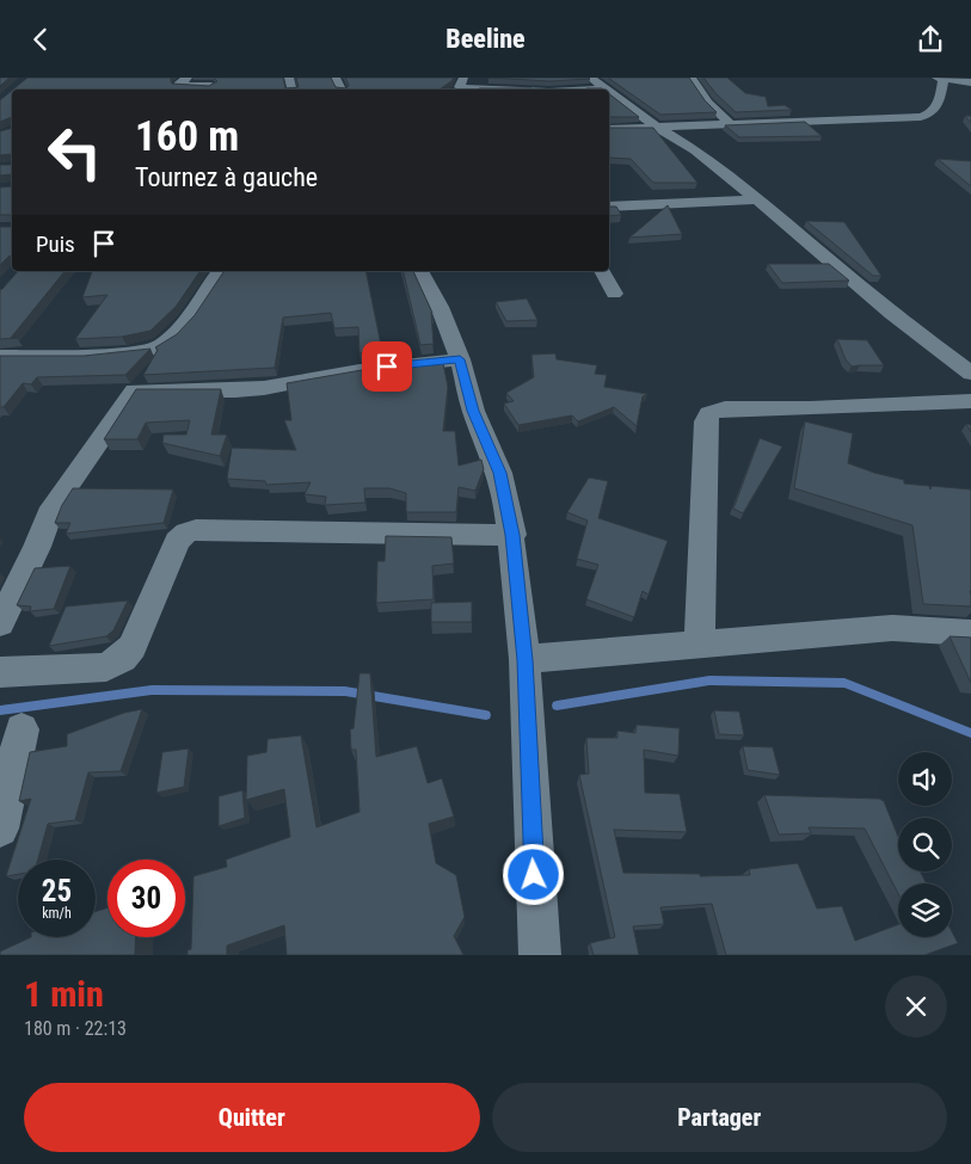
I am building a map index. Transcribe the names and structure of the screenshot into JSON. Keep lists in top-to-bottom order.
{
  "page": {
    "header": "Beeline",
    "turn": ["160 m", "Tournez à gauche"],
    "then": "Puis",
    "speed": "25 km/h",
    "limit": "30",
    "heading": ["1 min", "180 m · 22:13"],
    "buttons": ["Quitter", "Partager"]
  }
}
